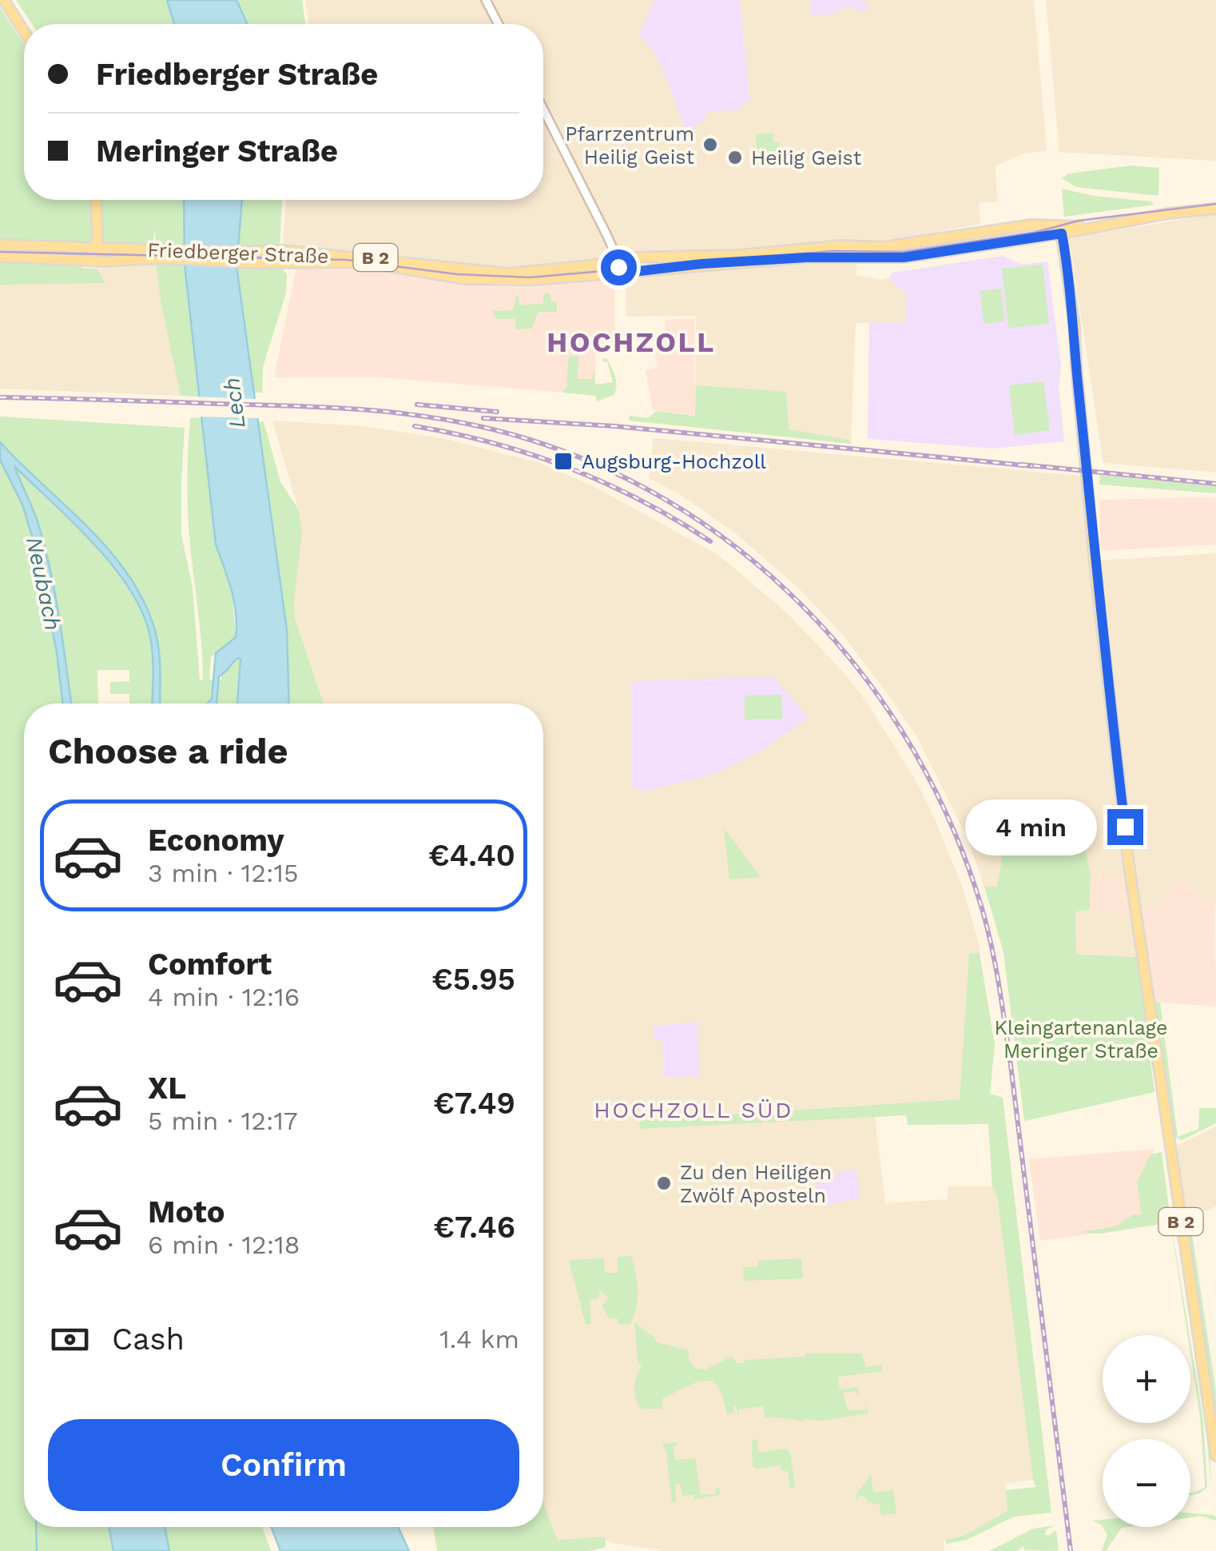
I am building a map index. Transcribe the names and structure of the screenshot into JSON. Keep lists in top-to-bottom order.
{
  "streets": {
    "main road": ["Friedberger Straße", "B 2"]
  },
  "crossings": [
    ["Friedberger Straße", "B 2"]
  ],
  "districts": ["HOCHZOLL", "HOCHZOLL SÜD"],
  "water": ["Lech", "Neubach"],
  "parks": ["Kleingartenanlage Meringer Straße"],
  "places": {
    "other": ["Pfarrzentrum Heilig Geist", "Heilig Geist", "Zu den Heiligen Zwölf Aposteln"],
    "transit": ["Augsburg-Hochzoll"]
  },
  "page": {
    "banner": ["Friedberger Straße", "Meringer Straße"],
    "heading": "Choose a ride",
    "bubble": "4 min",
    "list": [
      {
        "name": "Economy",
        "note": "3 min · 12:15",
        "value": "€4.40"
      },
      {
        "name": "Comfort",
        "note": "4 min · 12:16",
        "value": "€5.95"
      },
      {
        "name": "XL",
        "note": "5 min · 12:17",
        "value": "€7.49"
      },
      {
        "name": "Moto",
        "note": "6 min · 12:18",
        "value": "€7.46"
      }
    ],
    "pay": ["Cash", "1.4 km"],
    "map_buttons": ["+", "−"],
    "buttons": "Confirm"
  }
}
